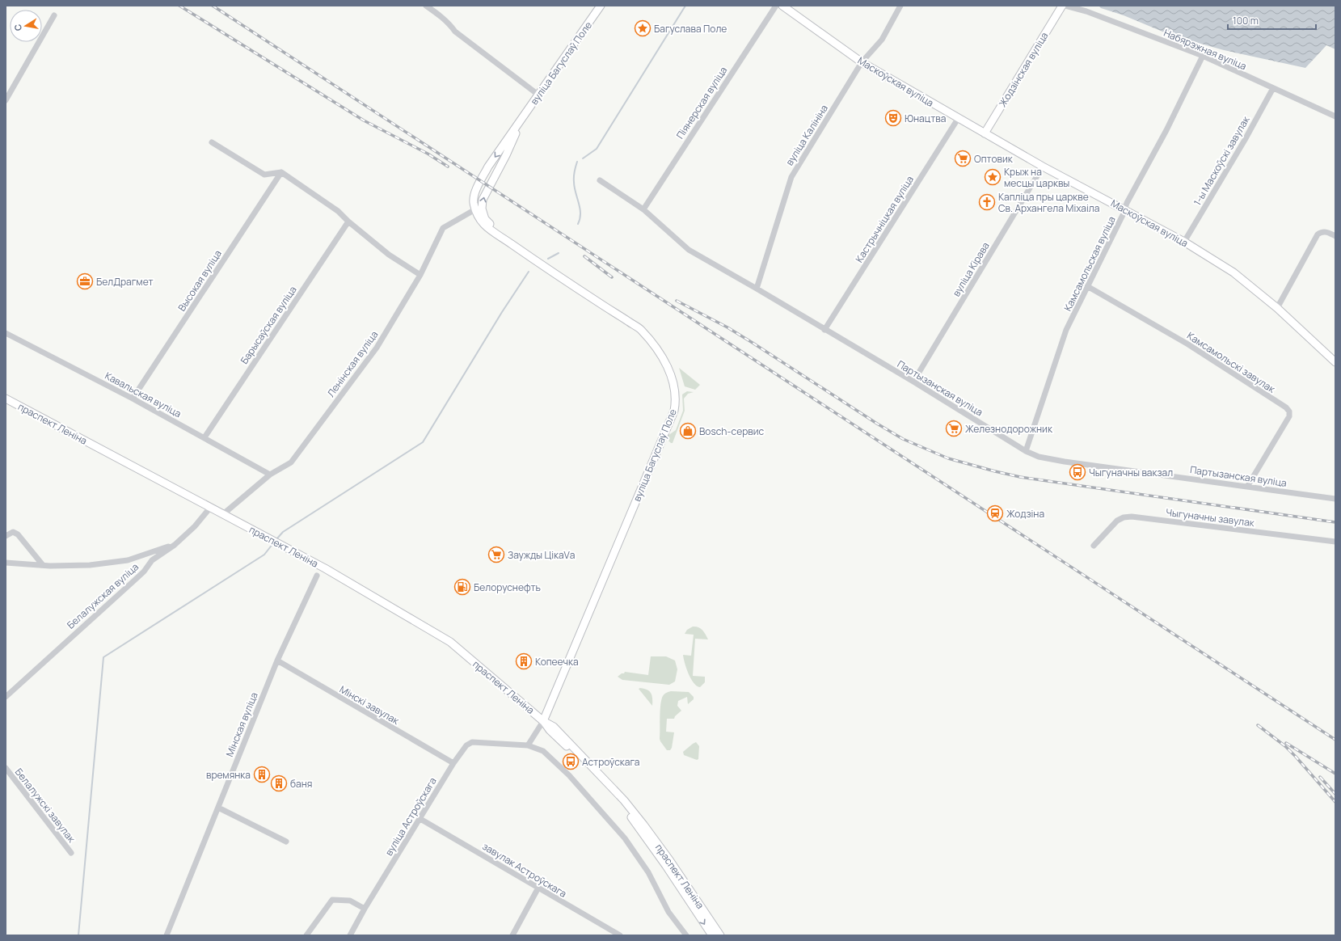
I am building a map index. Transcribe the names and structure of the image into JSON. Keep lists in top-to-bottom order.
{
  "streets": {
    "main road": [
      "вуліца Багуслаў Поле",
      "Жодзінская вуліца",
      "Маскоўская вуліца",
      "праспект Леніна"
    ],
    "street": [
      "Набярэжная вуліца",
      "Піянерская вуліца",
      "вуліца Калініна",
      "1-ы Маскоўскі завулак",
      "Кастрычніцкая вуліца",
      "Камсамольская вуліца",
      "вуліца Кірава",
      "Высокая вуліца",
      "Барысаўская вуліца",
      "Камсамольскі завулак",
      "Ленінская вуліца",
      "Партызанская вуліца",
      "Кавальская вуліца",
      "Чыгуначны завулак",
      "Белалужская вуліца",
      "Мінскі завулак",
      "Мінская вуліца",
      "Белалужскі завулак",
      "вуліца Астроўскага",
      "завулак Астроўскага"
    ]
  },
  "crossings": [
    ["Набярэжная вуліца", "1-ы Маскоўскі завулак"],
    ["Набярэжная вуліца", "Камсамольская вуліца"],
    ["вуліца Багуслаў Поле", "Ленінская вуліца"],
    ["вуліца Багуслаў Поле", "праспект Леніна"],
    ["Жодзінская вуліца", "Маскоўская вуліца"],
    ["Маскоўская вуліца", "вуліца Калініна"],
    ["Маскоўская вуліца", "1-ы Маскоўскі завулак"],
    ["Маскоўская вуліца", "Кастрычніцкая вуліца"],
    ["Маскоўская вуліца", "Камсамольская вуліца"],
    ["Маскоўская вуліца", "вуліца Кірава"],
    ["Піянерская вуліца", "Партызанская вуліца"],
    ["вуліца Калініна", "Партызанская вуліца"],
    ["Кастрычніцкая вуліца", "Партызанская вуліца"],
    ["Камсамольская вуліца", "Камсамольскі завулак"],
    ["Камсамольская вуліца", "Партызанская вуліца"],
    ["вуліца Кірава", "Партызанская вуліца"],
    ["Высокая вуліца", "Кавальская вуліца"],
    ["Барысаўская вуліца", "Кавальская вуліца"],
    ["Камсамольскі завулак", "Партызанская вуліца"],
    ["Ленінская вуліца", "Кавальская вуліца"],
    ["Ленінская вуліца", "праспект Леніна"],
    ["праспект Леніна", "Белалужская вуліца"],
    ["Мінскі завулак", "Мінская вуліца"],
    ["Мінскі завулак", "вуліца Астроўскага"],
    ["вуліца Астроўскага", "завулак Астроўскага"]
  ],
  "places": {
    "place": ["Багуслава Поле", "Крыж на месцы царквы"],
    "theatre": ["Юнацтва"],
    "supermarket": ["Оптовик", "Железнодорожник", "Заужды ЦікаVа"],
    "church": ["Капліца пры царкве Св. Архангела Міхаіла"],
    "office": ["БелДрагмет"],
    "shop": ["Bosch-сервис"],
    "bus stop": ["Чыгуначны вакзал", "Астроўскага"],
    "station": ["Жодзіна"],
    "fuel station": ["Белоруснефть"],
    "building": ["Копеечка", "времянка", "баня"]
  },
  "scale_bar": "100 m",
  "north": "left"
}
